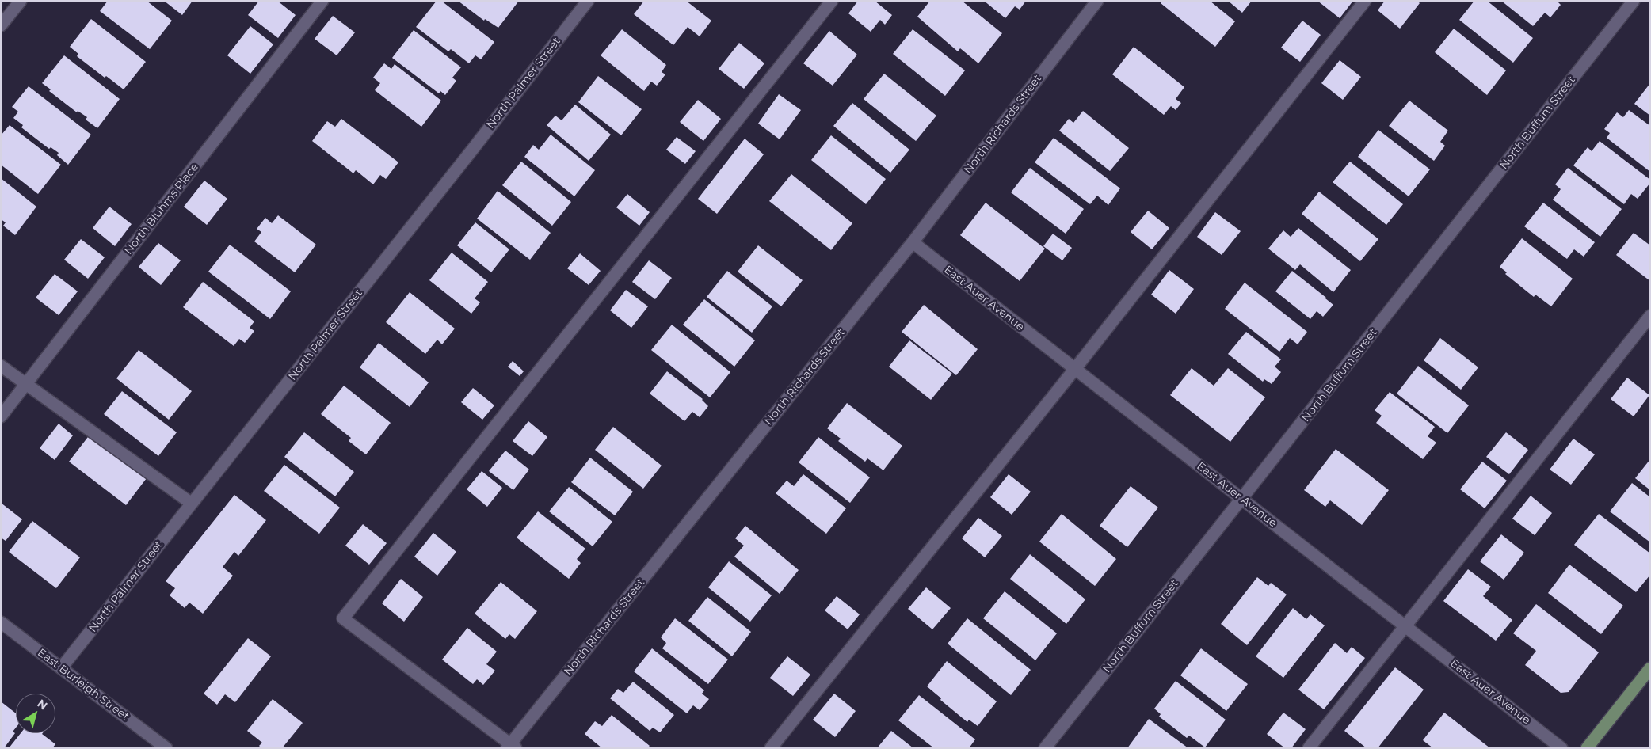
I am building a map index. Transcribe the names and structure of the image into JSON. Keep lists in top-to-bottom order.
{
  "streets": {
    "street": [
      "North Palmer Street",
      "North Buffum Street",
      "North Richards Street",
      "North Bluhms Place",
      "East Auer Avenue",
      "East Burleigh Street"
    ]
  },
  "crossings": [
    ["North Palmer Street", "East Burleigh Street"],
    ["North Buffum Street", "East Auer Avenue"],
    ["North Richards Street", "East Auer Avenue"]
  ],
  "north": "top right"
}
